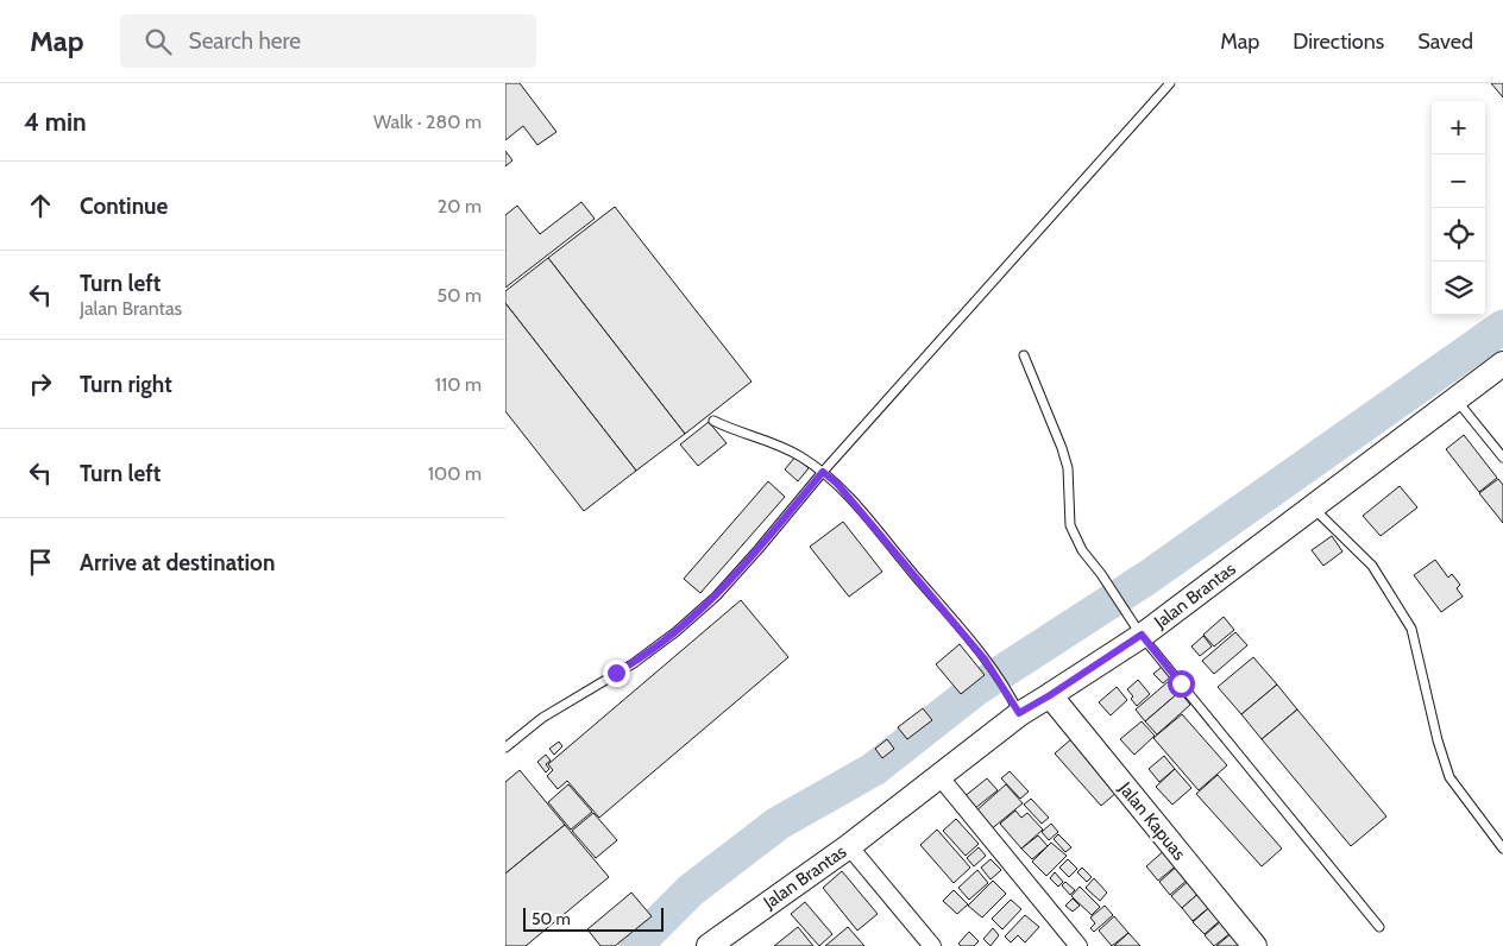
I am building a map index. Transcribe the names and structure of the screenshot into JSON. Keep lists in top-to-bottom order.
{
  "streets": {
    "main road": ["Jalan Brantas", "Jalan Kapuas"]
  },
  "crossings": [
    ["Jalan Brantas", "Jalan Kapuas"]
  ],
  "scale_bar": "50 m",
  "page": {
    "header": "Map",
    "search": "Search here",
    "nav": ["Map", "Directions", "Saved"],
    "heading": ["4 min", "Walk · 280 m"],
    "map_buttons": ["+", "−"],
    "list": [
      ["Continue", "20 m"],
      ["Turn left", "Jalan Brantas", "50 m"],
      ["Turn right", "110 m"],
      ["Turn left", "100 m"],
      "Arrive at destination"
    ],
    "scale": "50 m"
  }
}
